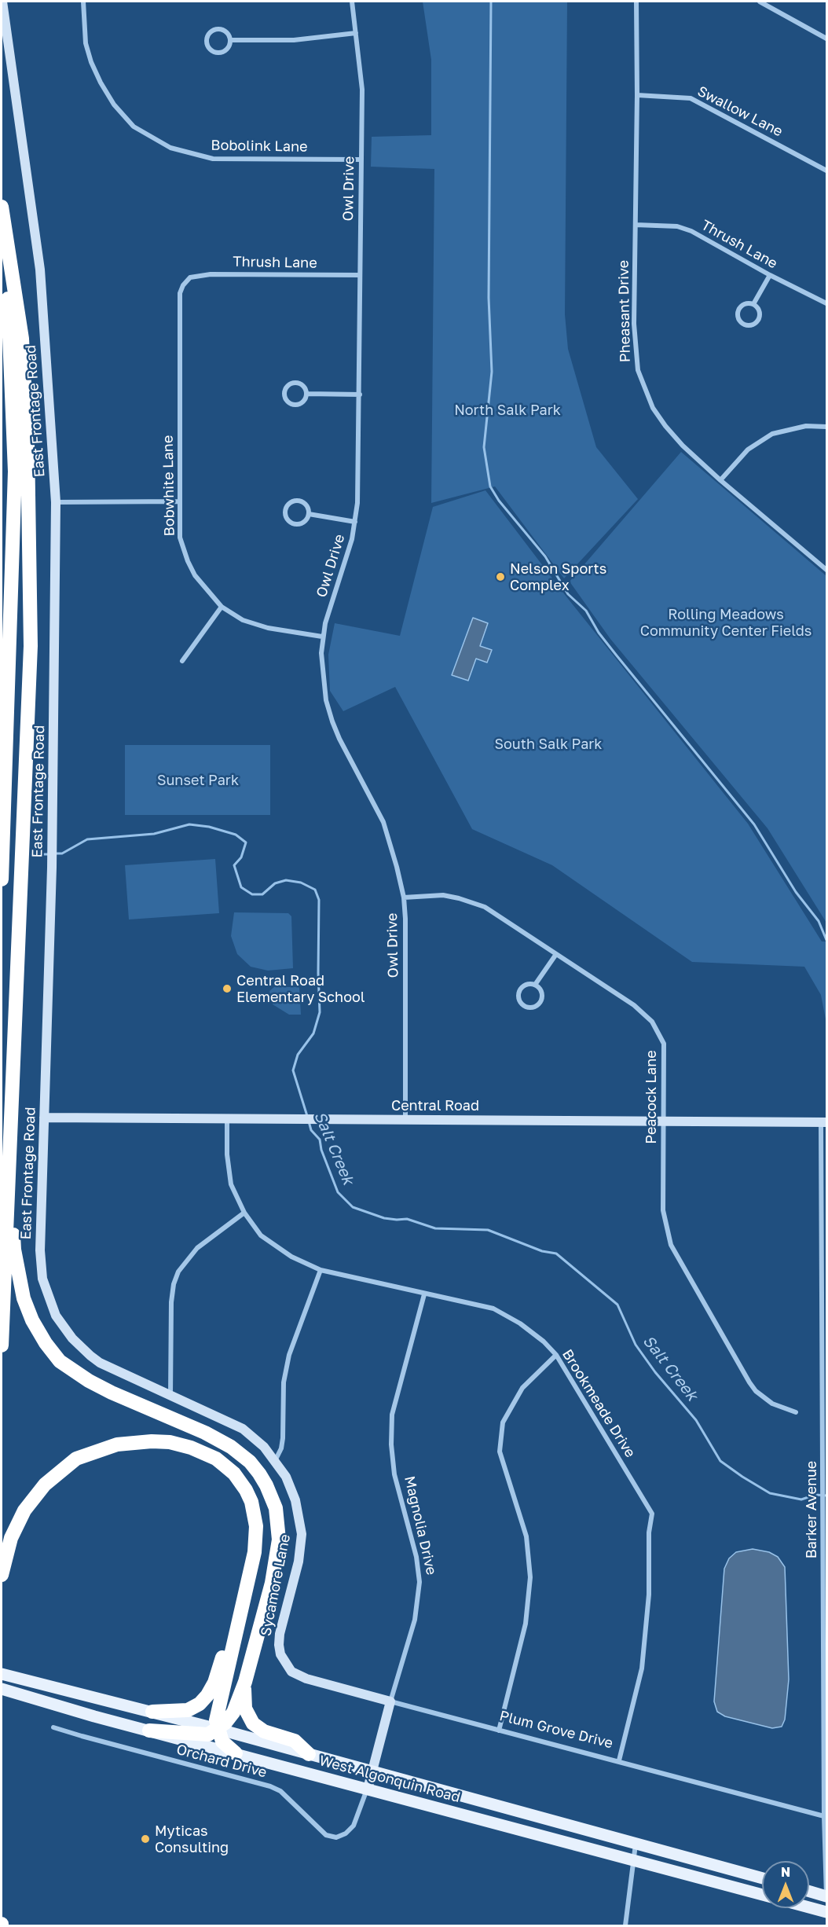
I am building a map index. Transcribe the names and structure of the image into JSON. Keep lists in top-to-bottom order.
{
  "streets": {
    "main road": ["West Algonquin Road"],
    "street": [
      "Swallow Lane",
      "Bobolink Lane",
      "Owl Drive",
      "Thrush Lane",
      "Pheasant Drive",
      "East Frontage Road",
      "Bobwhite Lane",
      "Peacock Lane",
      "Central Road",
      "Brookmeade Drive",
      "Barker Avenue",
      "Magnolia Drive",
      "Sycamore Lane",
      "Plum Grove Drive",
      "Orchard Drive"
    ]
  },
  "crossings": [
    ["Swallow Lane", "Pheasant Drive"],
    ["Bobolink Lane", "Owl Drive"],
    ["Owl Drive", "Thrush Lane"],
    ["Owl Drive", "Bobwhite Lane"],
    ["Owl Drive", "Peacock Lane"],
    ["Owl Drive", "Central Road"],
    ["Thrush Lane", "Pheasant Drive"],
    ["Thrush Lane", "Bobwhite Lane"],
    ["East Frontage Road", "Central Road"],
    ["East Frontage Road", "Sycamore Lane"],
    ["Peacock Lane", "Central Road"],
    ["Central Road", "Brookmeade Drive"],
    ["Central Road", "Barker Avenue"],
    ["Brookmeade Drive", "Magnolia Drive"],
    ["Brookmeade Drive", "Plum Grove Drive"],
    ["Barker Avenue", "Plum Grove Drive"],
    ["Magnolia Drive", "Plum Grove Drive"],
    ["Magnolia Drive", "Orchard Drive"],
    ["Magnolia Drive", "West Algonquin Road"],
    ["Sycamore Lane", "Plum Grove Drive"],
    ["Orchard Drive", "West Algonquin Road"]
  ],
  "water": ["Salt Creek"],
  "parks": [
    "North Salk Park",
    "Rolling Meadows Community Center Fields",
    "South Salk Park",
    "Sunset Park"
  ],
  "places": ["Nelson Sports Complex", "Central Road Elementary School", "Myticas Consulting"],
  "north": "top"
}
